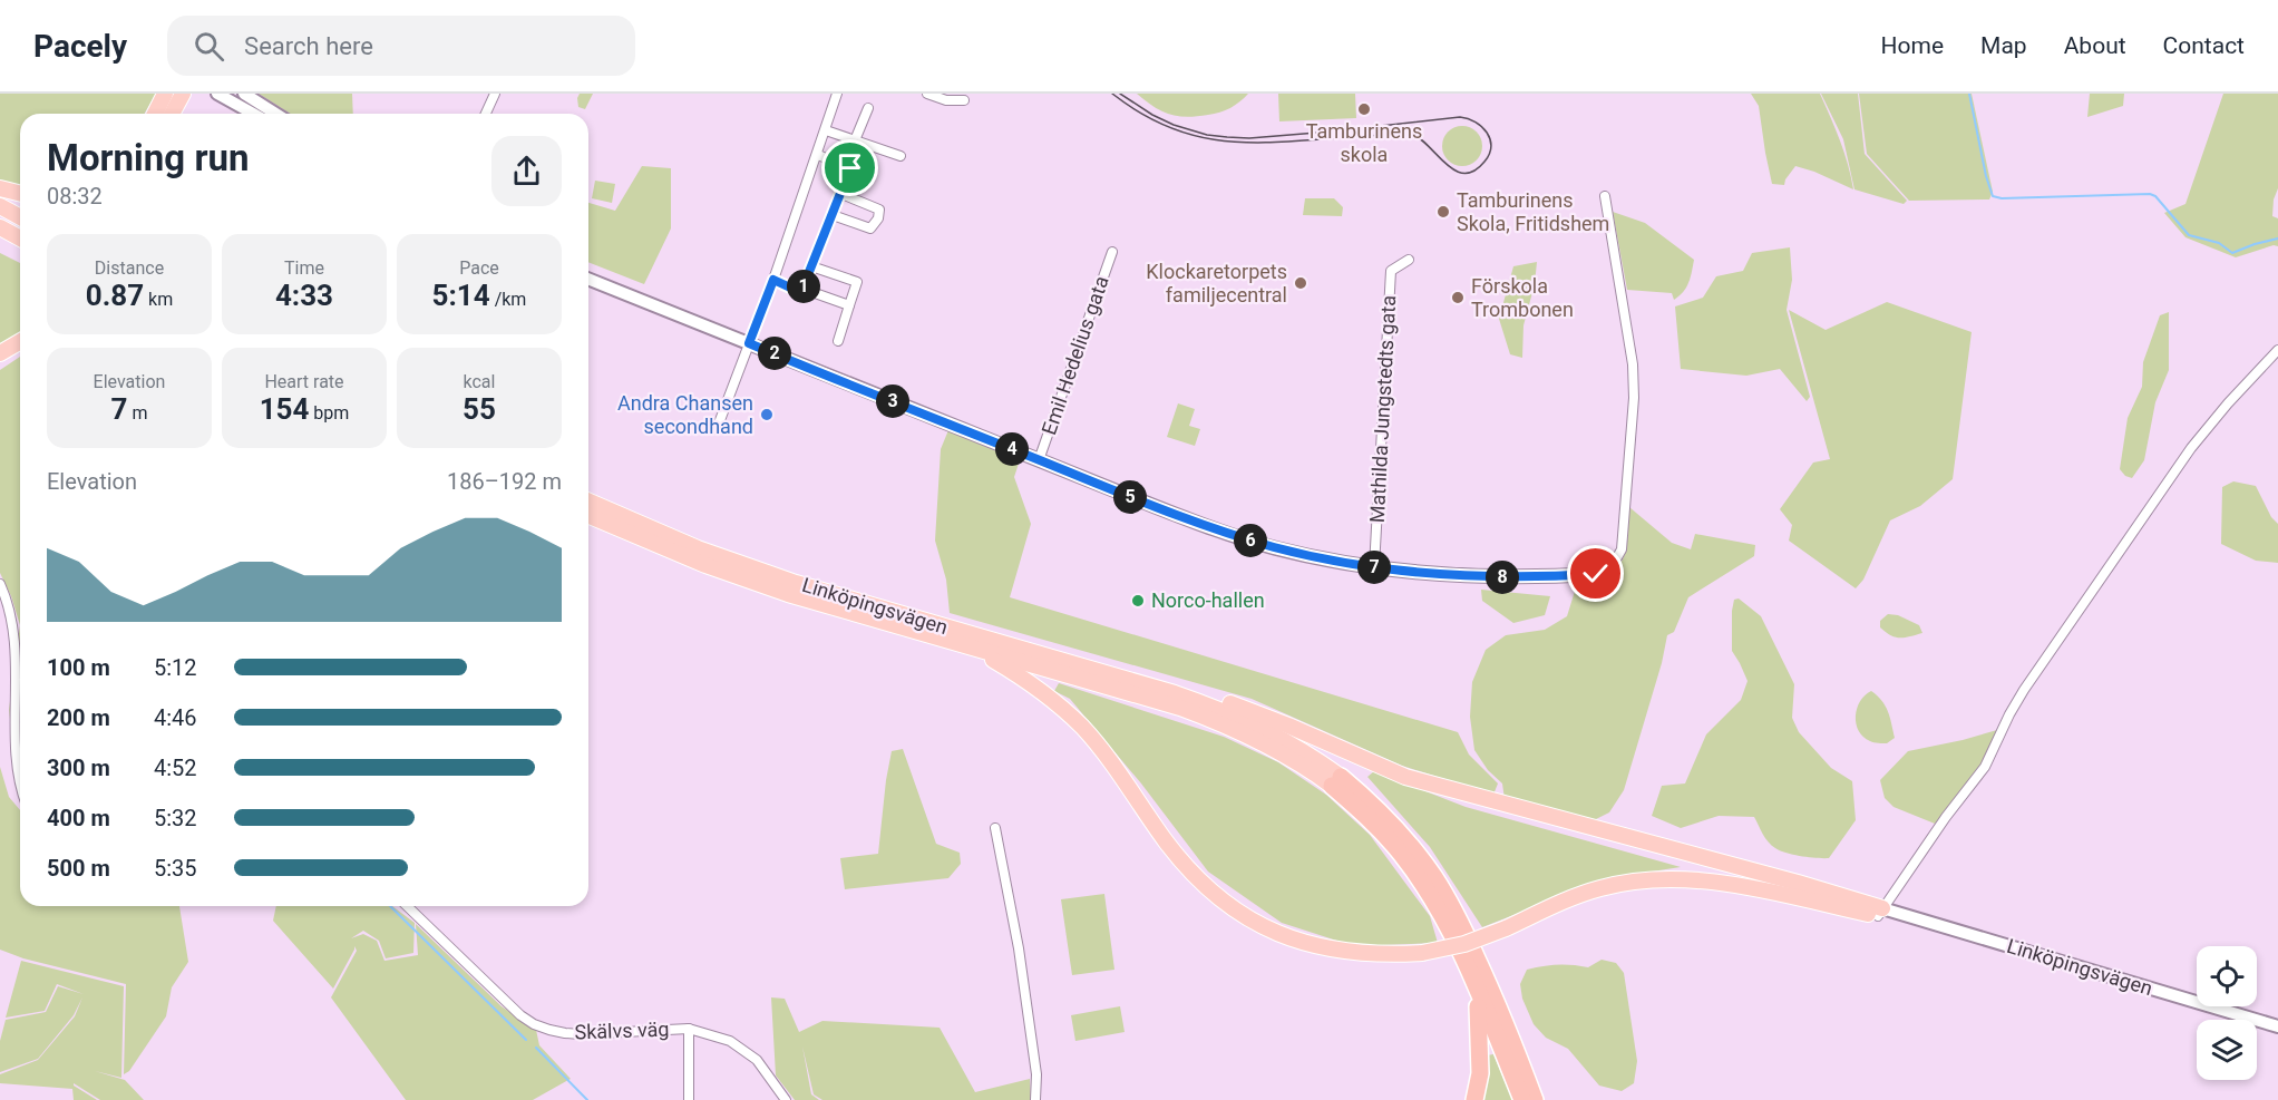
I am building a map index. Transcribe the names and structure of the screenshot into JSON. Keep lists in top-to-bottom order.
{
  "streets": {
    "highway": ["Linköpingsvägen"],
    "street": ["Emil Hedelius gata", "Mathilda Jungstedts gata", "Skälvs väg"]
  },
  "places": [
    "Tamburinens skola",
    "Tamburinens Skola, Fritidshem",
    "Klockaretorpets familjecentral",
    "Förskola Trombonen",
    "Andra Chansen secondhand",
    "Norco-hallen"
  ],
  "page": {
    "header": "Pacely",
    "search": "Search here",
    "nav": [
      "Home",
      "Map",
      "About",
      "Contact"
    ],
    "heading": ["Morning run", "08:32"],
    "stats": [
      ["Distance", "0.87 km"],
      ["Time", "4:33"],
      ["Pace", "5:14 /km"],
      ["Elevation", "7 m"],
      ["Heart rate", "154 bpm"],
      ["kcal", "55"]
    ],
    "pins": [
      "1",
      "2",
      "3",
      "4",
      "5",
      "6",
      "7",
      "8"
    ],
    "chart": ["Elevation", "186–192 m"],
    "list": [
      {
        "name": "100 m",
        "note": "5:12"
      },
      {
        "name": "200 m",
        "note": "4:46"
      },
      {
        "name": "300 m",
        "note": "4:52"
      },
      {
        "name": "400 m",
        "note": "5:32"
      },
      {
        "name": "500 m",
        "note": "5:35"
      }
    ]
  }
}
